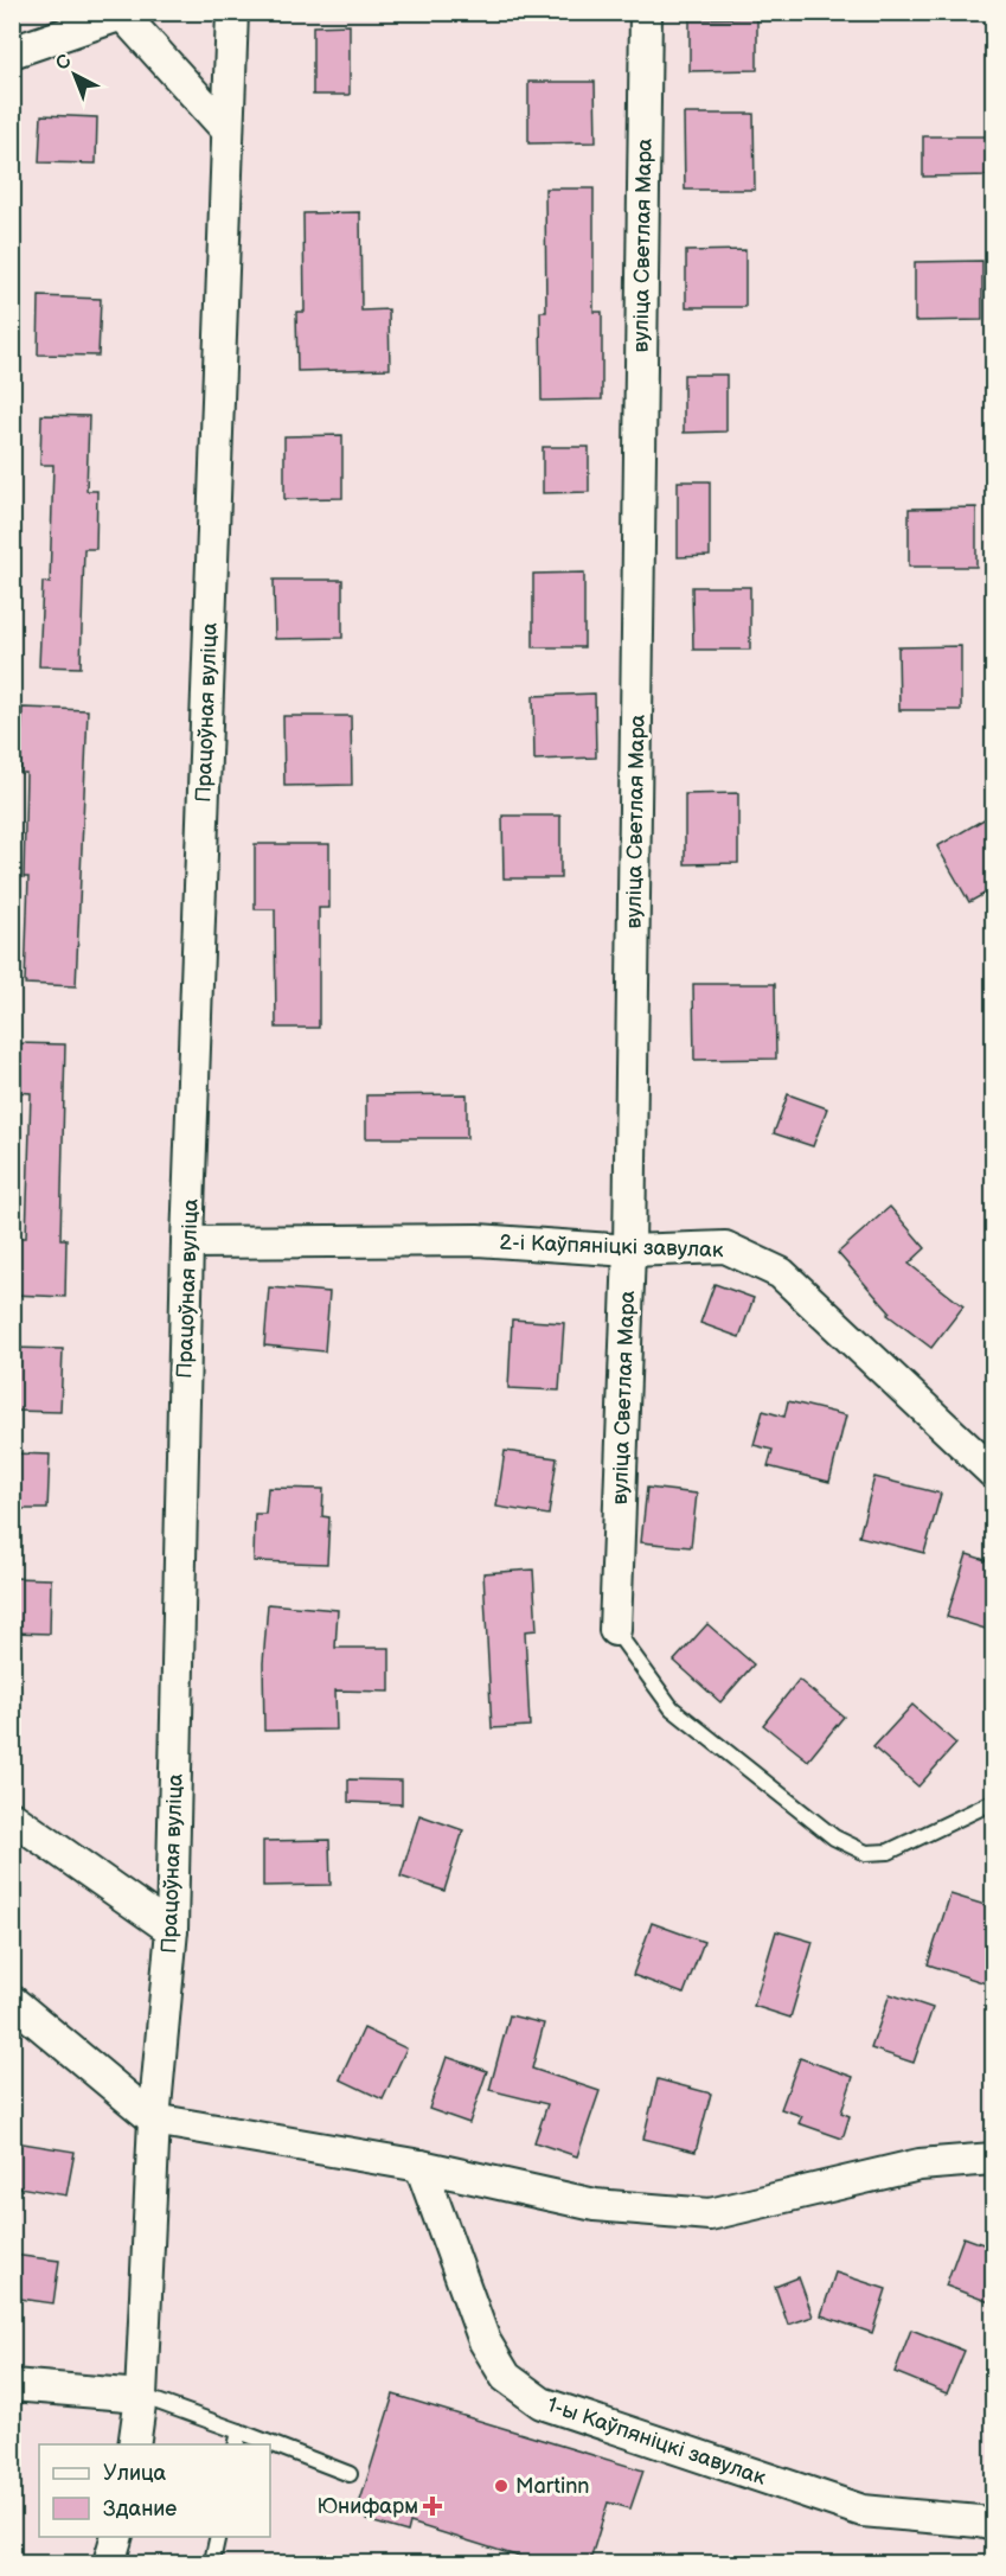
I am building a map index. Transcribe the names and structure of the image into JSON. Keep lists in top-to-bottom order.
{
  "streets": {
    "street": [
      "вуліца Светлая Мара",
      "Працоўная вуліца",
      "2-і Каўпяніцкі завулак",
      "1-ы Каўпяніцкі завулак"
    ]
  },
  "crossings": [
    ["вуліца Светлая Мара", "2-і Каўпяніцкі завулак"],
    ["Працоўная вуліца", "2-і Каўпяніцкі завулак"]
  ],
  "places": {
    "other": ["Martinn"],
    "health": ["Юнифарм"]
  },
  "legend": ["Улица", "Здание"],
  "north": "top left"
}
